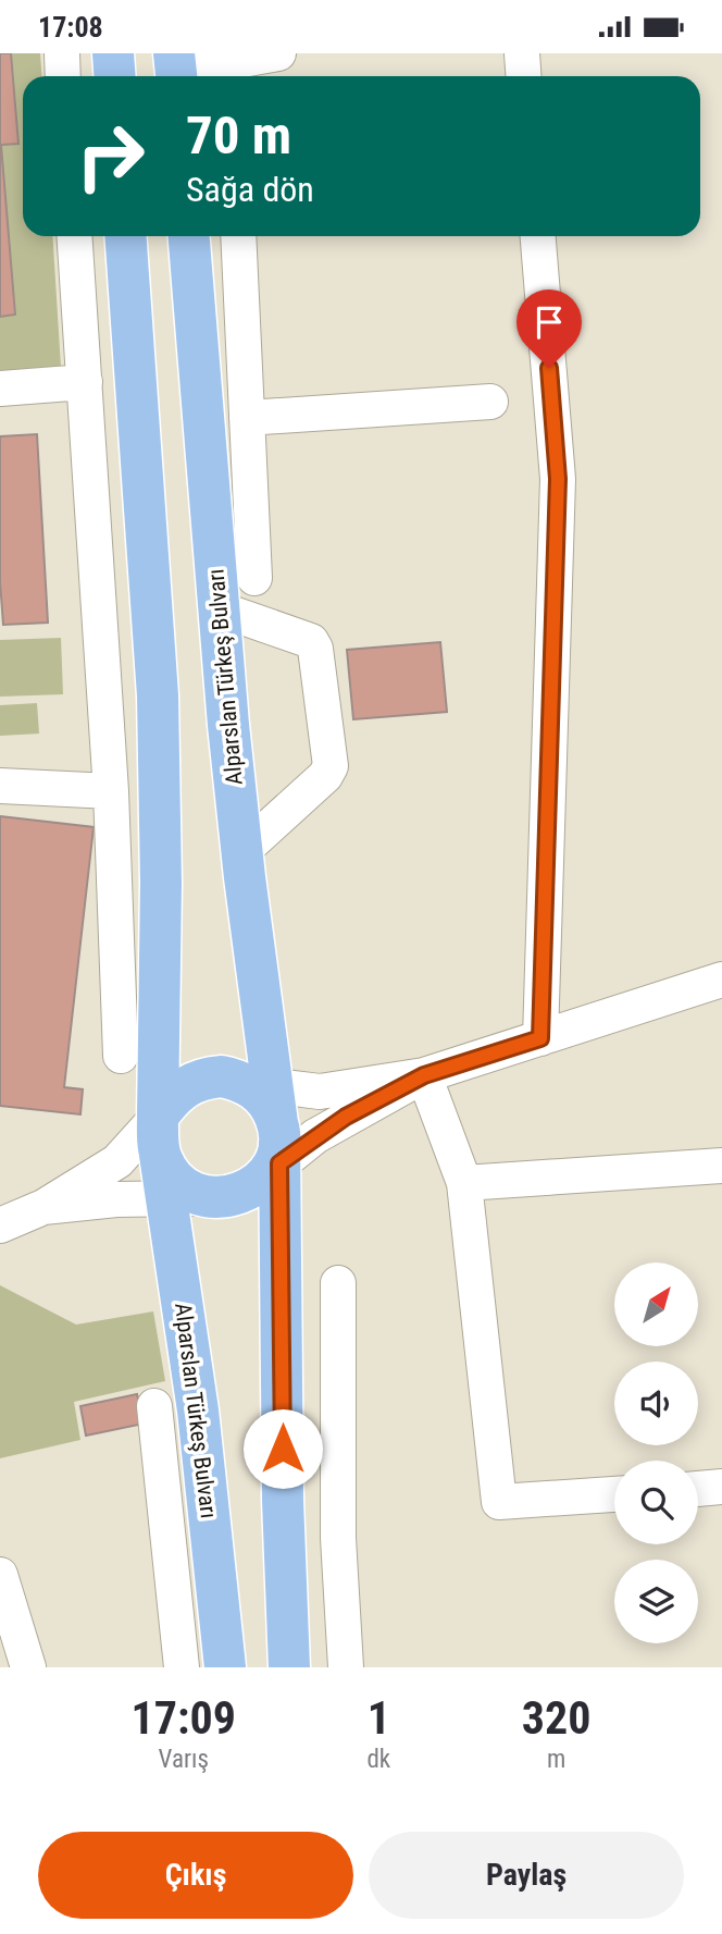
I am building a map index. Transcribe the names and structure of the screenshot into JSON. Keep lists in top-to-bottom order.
{
  "streets": {
    "highway": ["Alparslan Türkeş Bulvarı"]
  },
  "north": "top right",
  "page": {
    "status": "17:08",
    "turn": ["70 m", "Sağa dön"],
    "eta": [
      "17:09",
      "Varış",
      "1",
      "dk",
      "320",
      "m"
    ],
    "buttons": ["Çıkış", "Paylaş"]
  }
}
